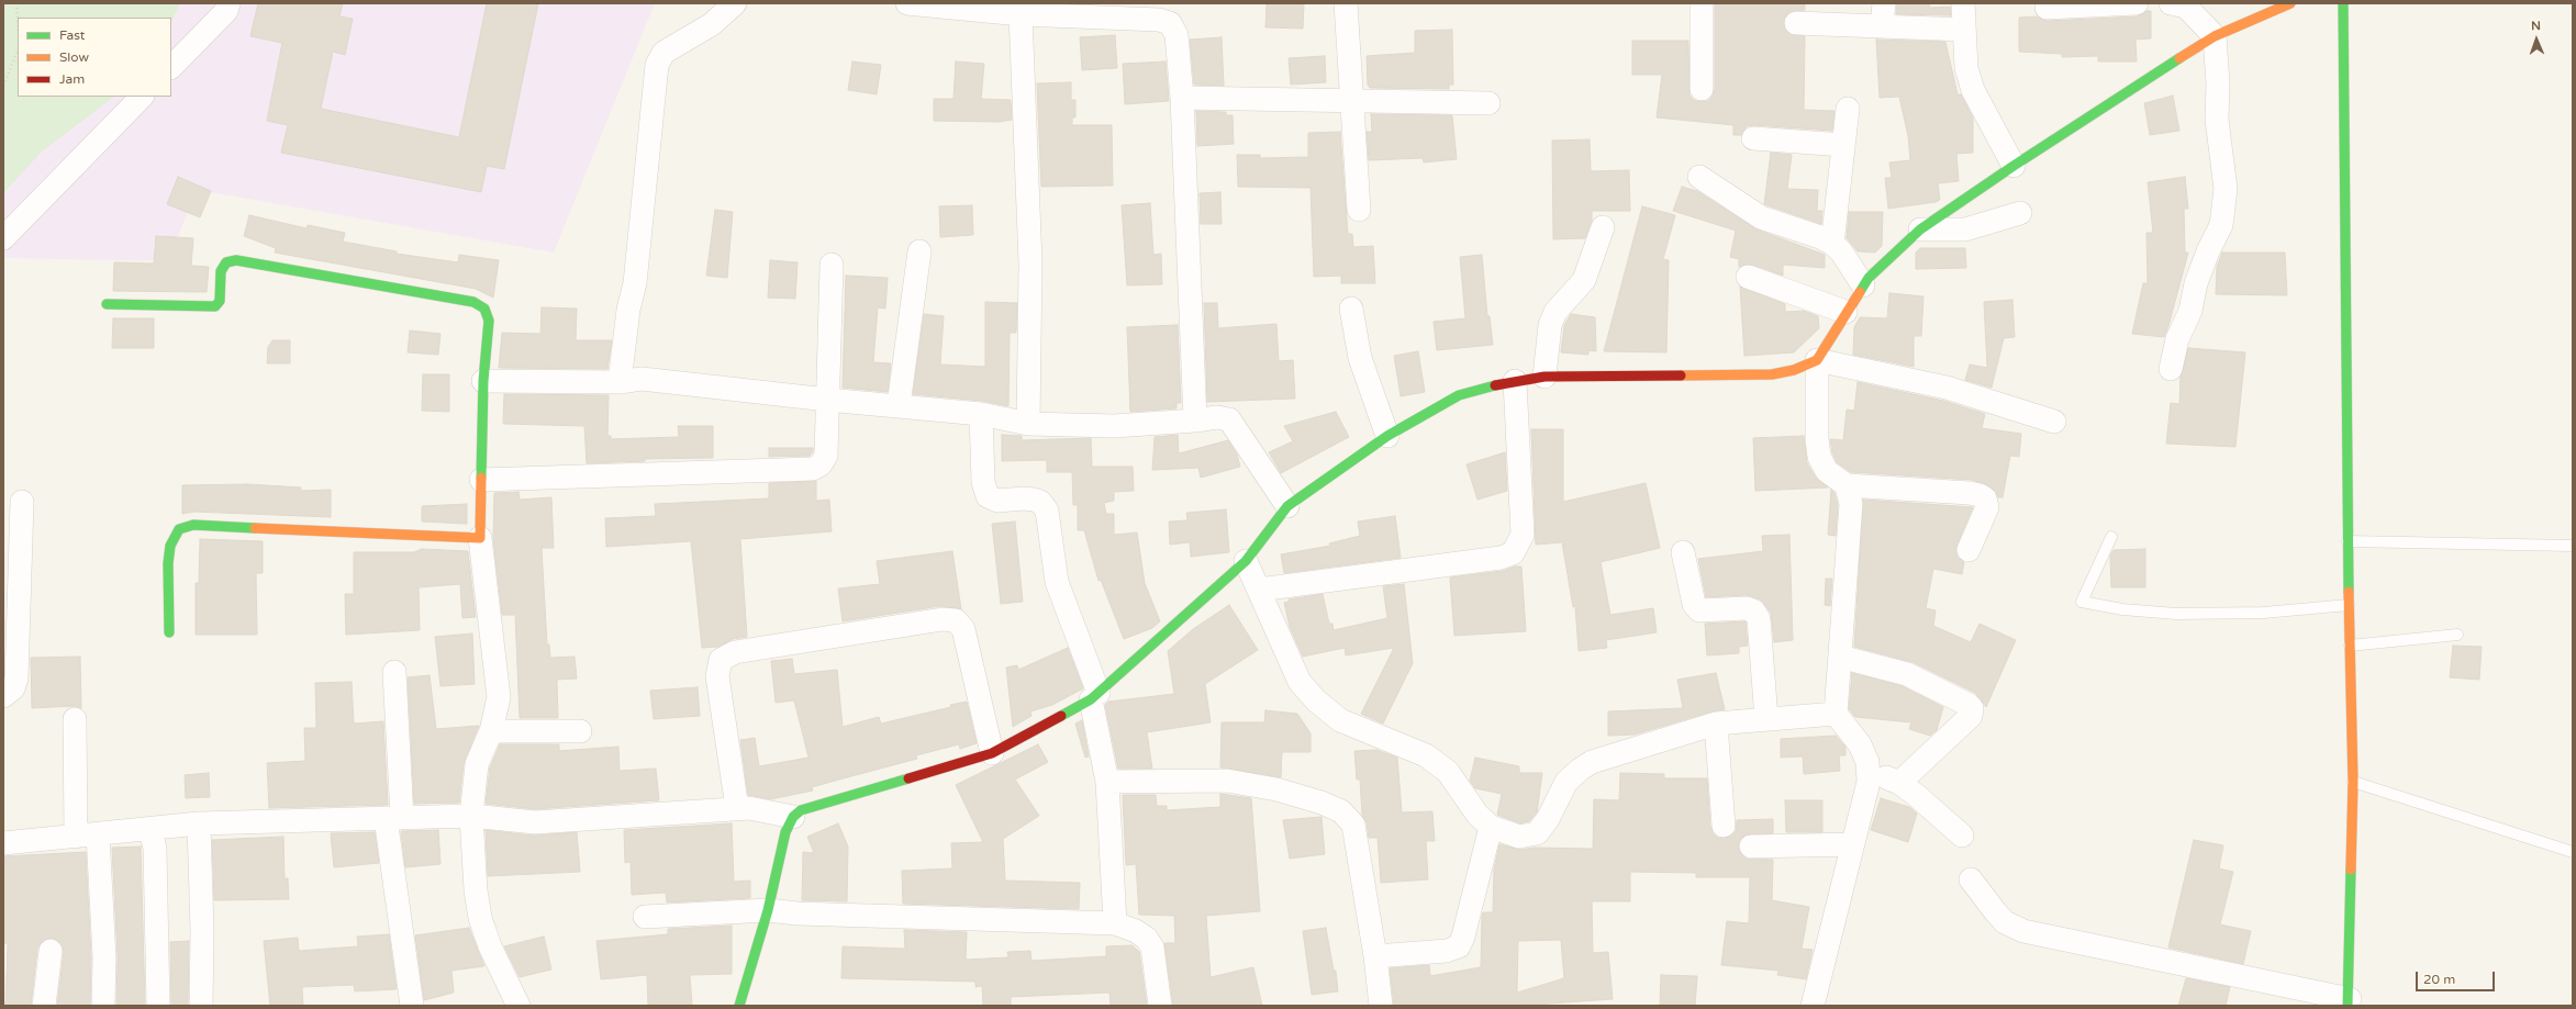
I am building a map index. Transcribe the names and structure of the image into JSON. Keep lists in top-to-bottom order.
{
  "legend": ["Fast", "Slow", "Jam"],
  "scale_bar": "20 m",
  "north": "top"
}
